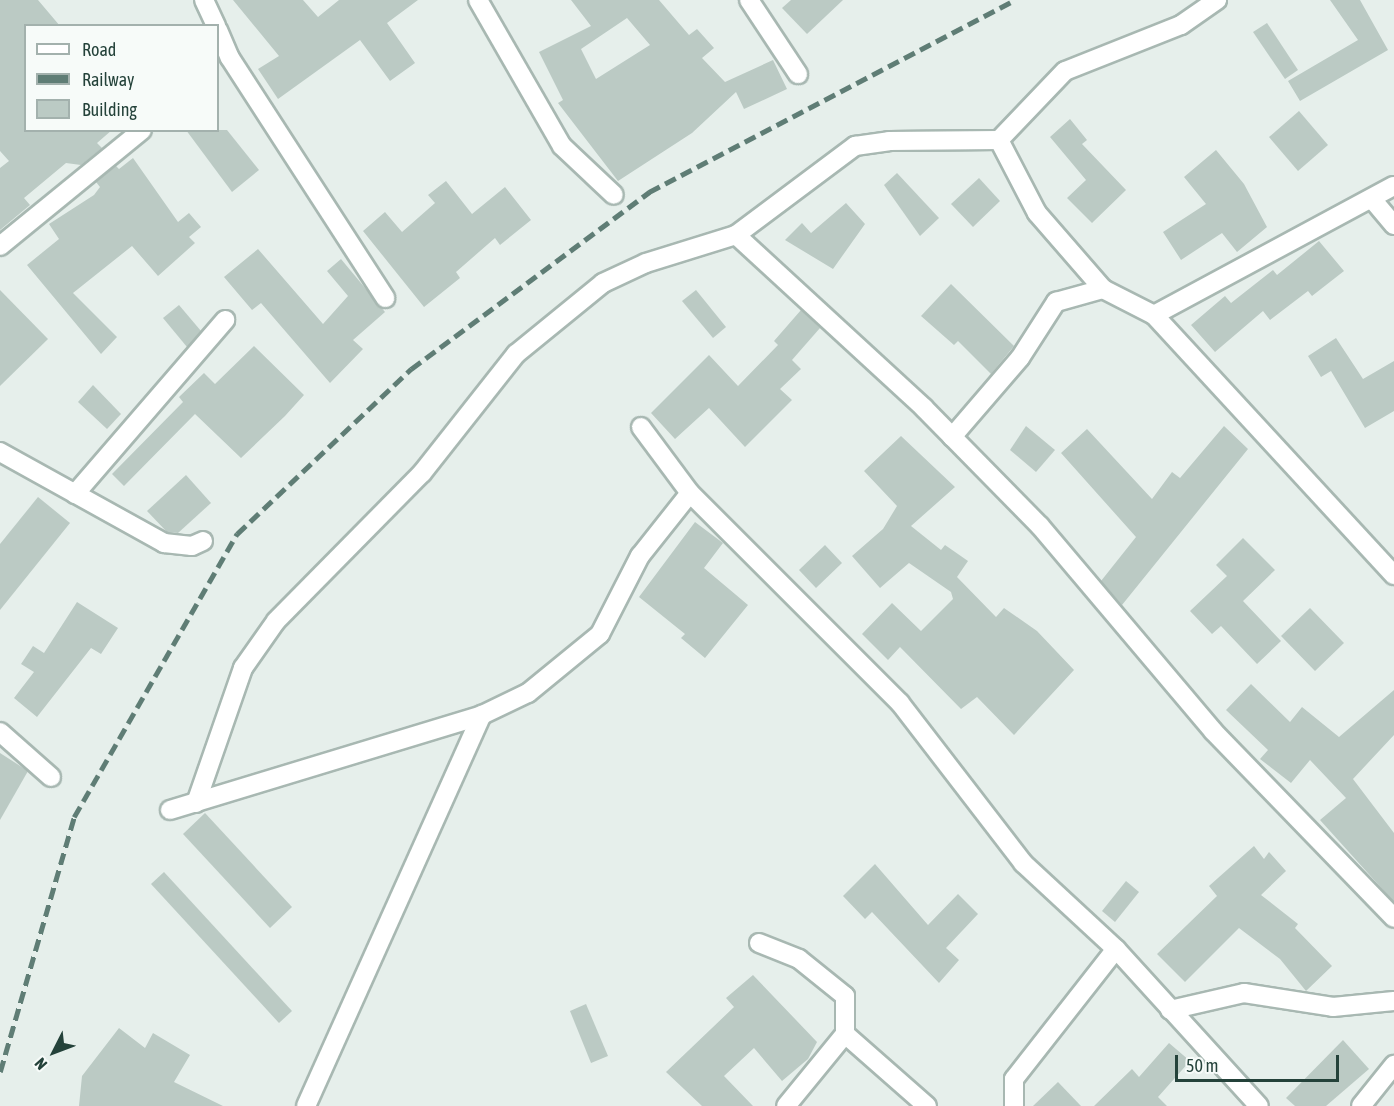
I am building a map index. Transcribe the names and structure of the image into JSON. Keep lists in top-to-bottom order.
{
  "legend": ["Road", "Railway", "Building"],
  "scale_bar": "50 m",
  "north": "bottom left"
}
